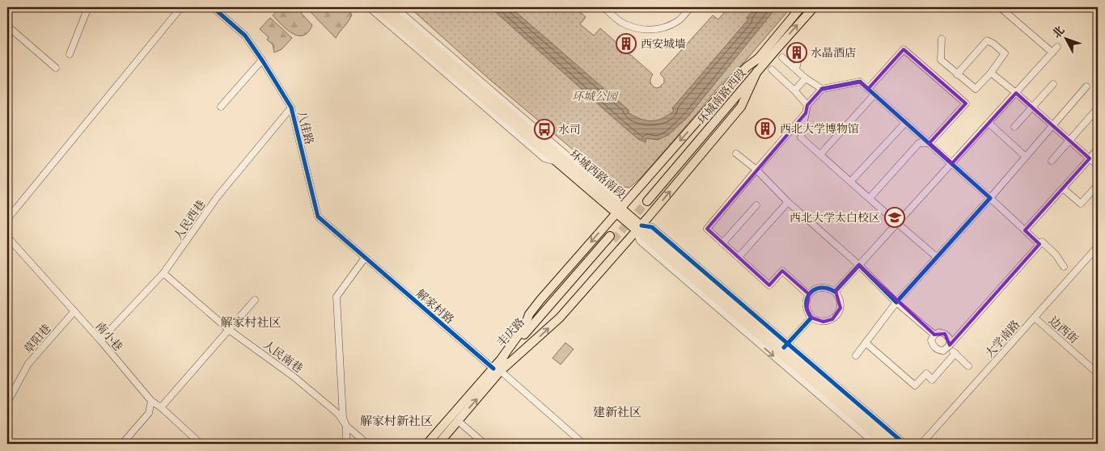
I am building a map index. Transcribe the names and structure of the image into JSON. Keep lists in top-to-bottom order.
{
  "streets": {
    "main road": ["环城南路西段", "环城西路南段", "丰庆路"],
    "street": [
      "八佳路",
      "人民西巷",
      "解家村路",
      "边西街",
      "南小巷",
      "草阳巷",
      "大学南路",
      "人民南巷"
    ]
  },
  "crossings": [
    ["八佳路", "人民西巷"],
    ["八佳路", "解家村路"],
    ["人民西巷", "南小巷"],
    ["人民西巷", "人民南巷"],
    ["解家村路", "丰庆路"],
    ["边西街", "大学南路"],
    ["南小巷", "草阳巷"]
  ],
  "districts": ["解家村社区", "建新社区", "解家村新社区"],
  "parks": ["环城公园"],
  "places": {
    "building": ["西安城墙", "水晶酒店", "西北大学博物馆"],
    "bus stop": ["水司"],
    "school or university": ["西北大学太白校区"]
  },
  "north": "top left"
}
